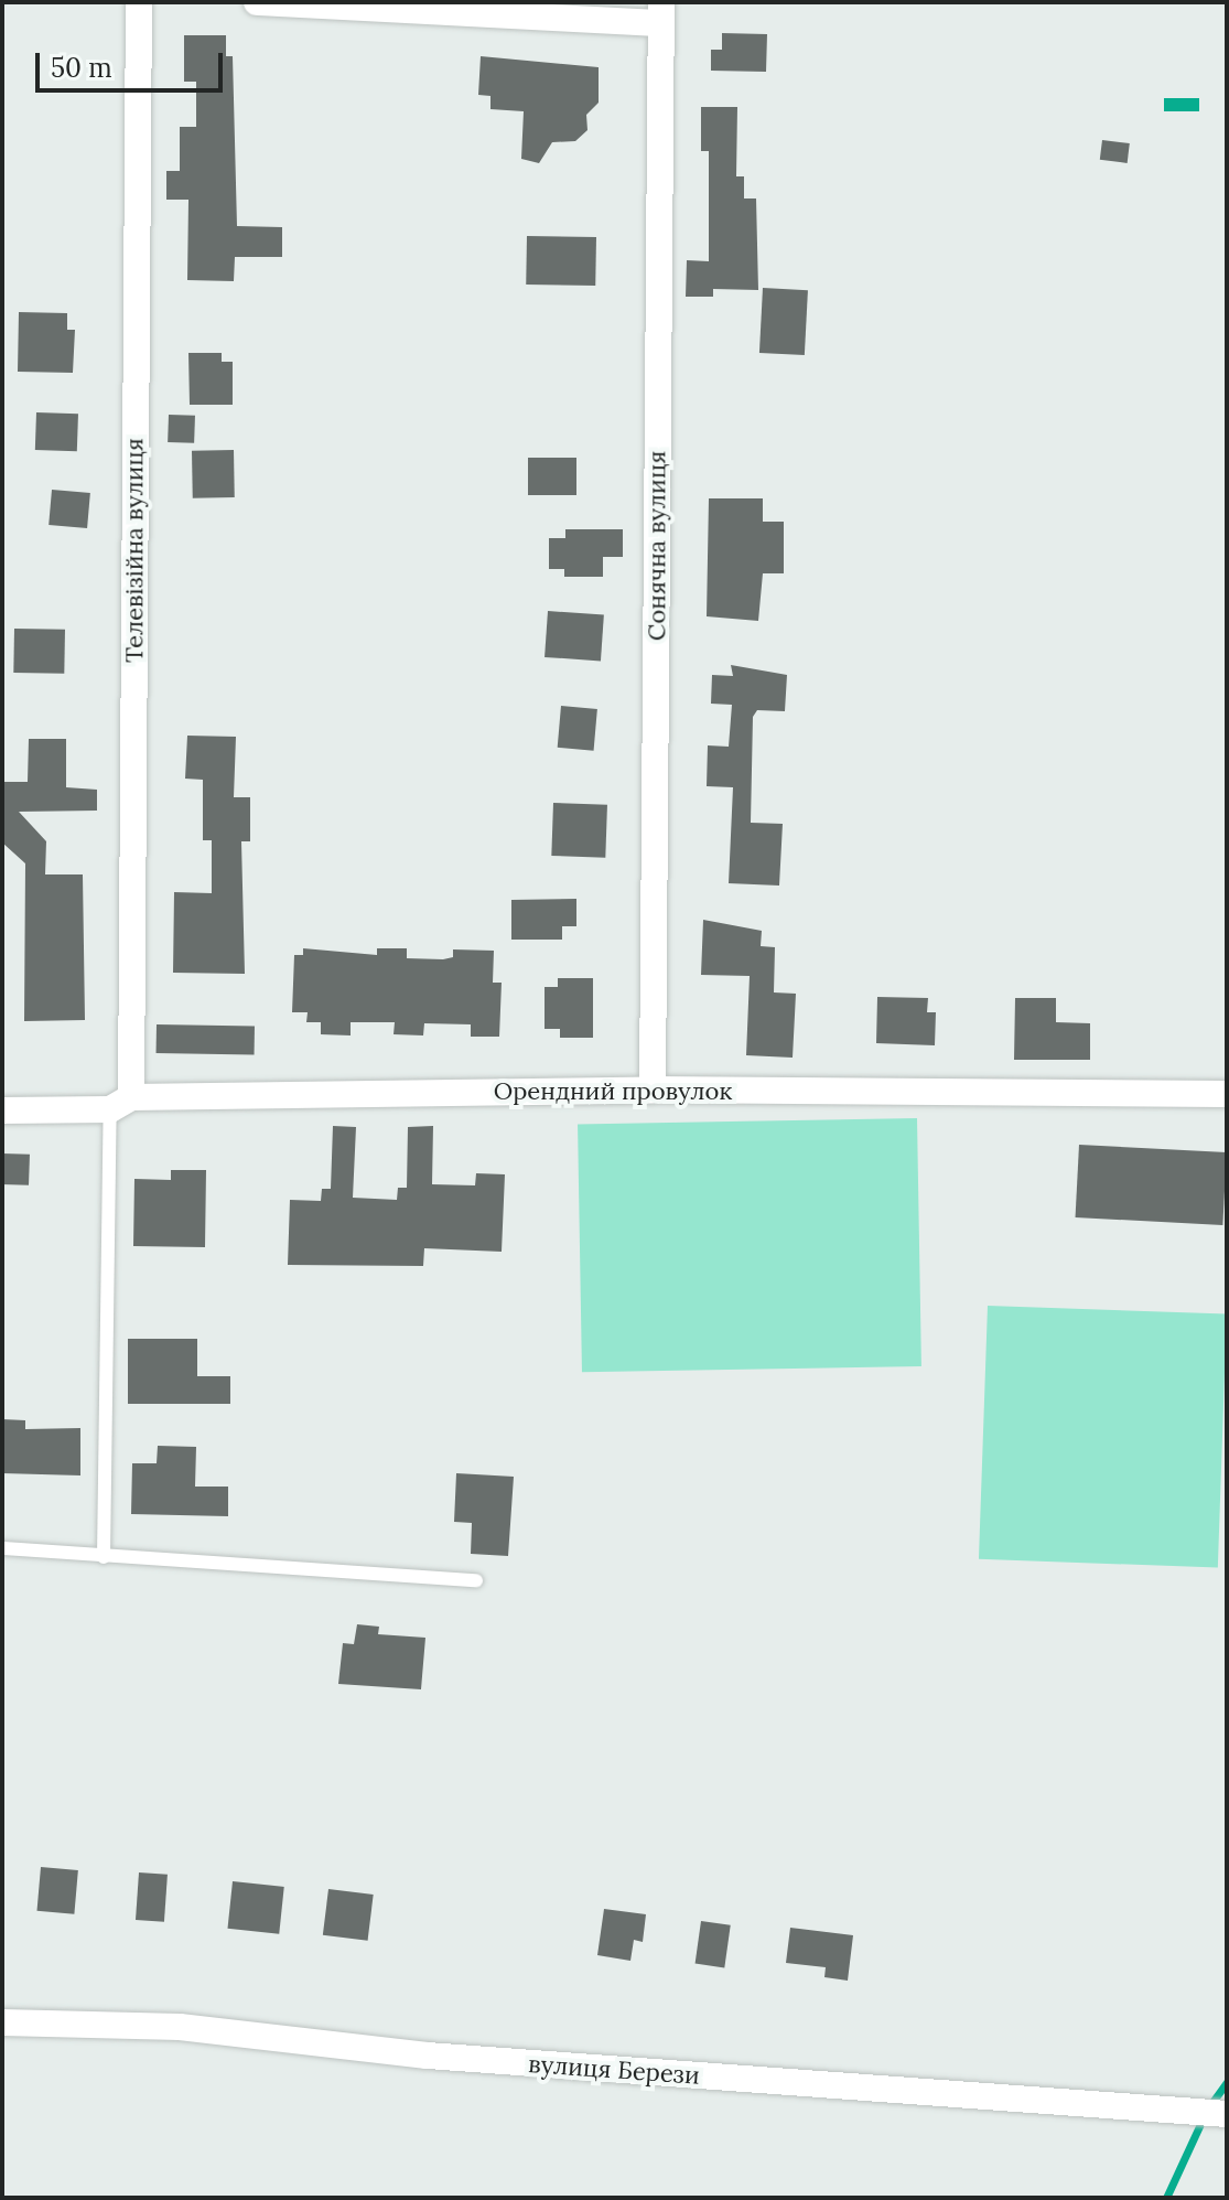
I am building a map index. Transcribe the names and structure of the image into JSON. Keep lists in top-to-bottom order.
{
  "streets": {
    "street": [
      "Сонячна вулиця",
      "Телевізійна вулиця",
      "Орендний провулок",
      "вулиця Берези"
    ]
  },
  "crossings": [
    ["Сонячна вулиця", "Орендний провулок"],
    ["Телевізійна вулиця", "Орендний провулок"]
  ],
  "scale_bar": "50 m"
}
